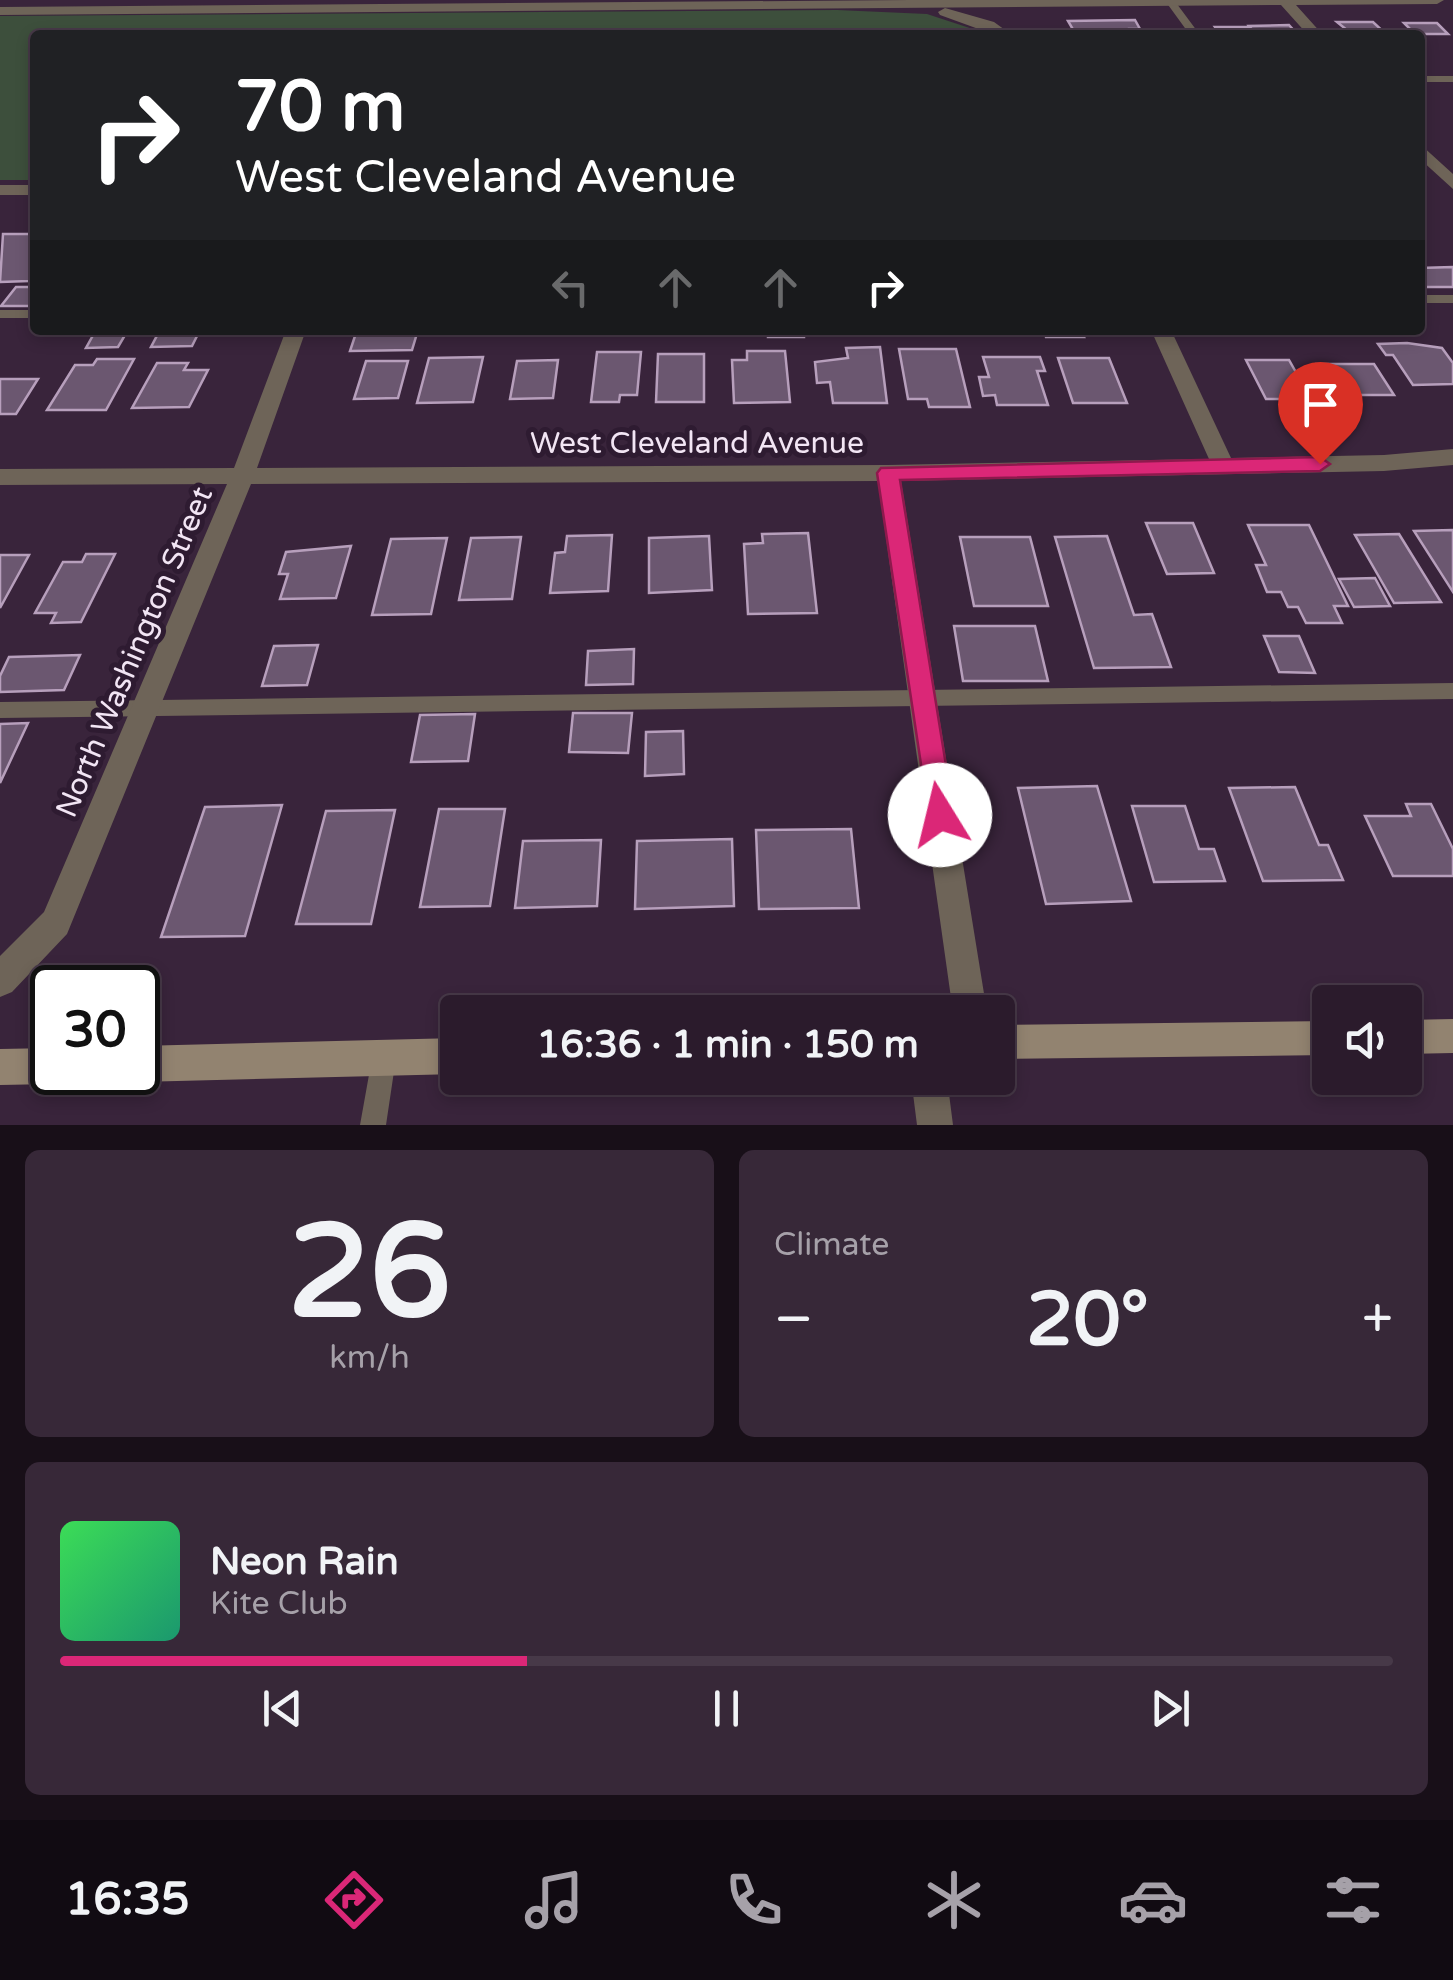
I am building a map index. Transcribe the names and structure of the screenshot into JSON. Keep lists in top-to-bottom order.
{
  "streets": {
    "street": ["West Cleveland Avenue", "North Washington Street"]
  },
  "crossings": [
    ["West Cleveland Avenue", "North Washington Street"]
  ],
  "page": {
    "turn": ["70 m", "West Cleveland Avenue"],
    "limit": "30",
    "trip": "16:36 · 1 min · 150 m",
    "tile": [
      ["26", "km/h"],
      "Climate"
    ],
    "heat": ["−", "20°", "+"],
    "song": ["Neon Rain", "Kite Club"],
    "tabs": "16:35"
  }
}
